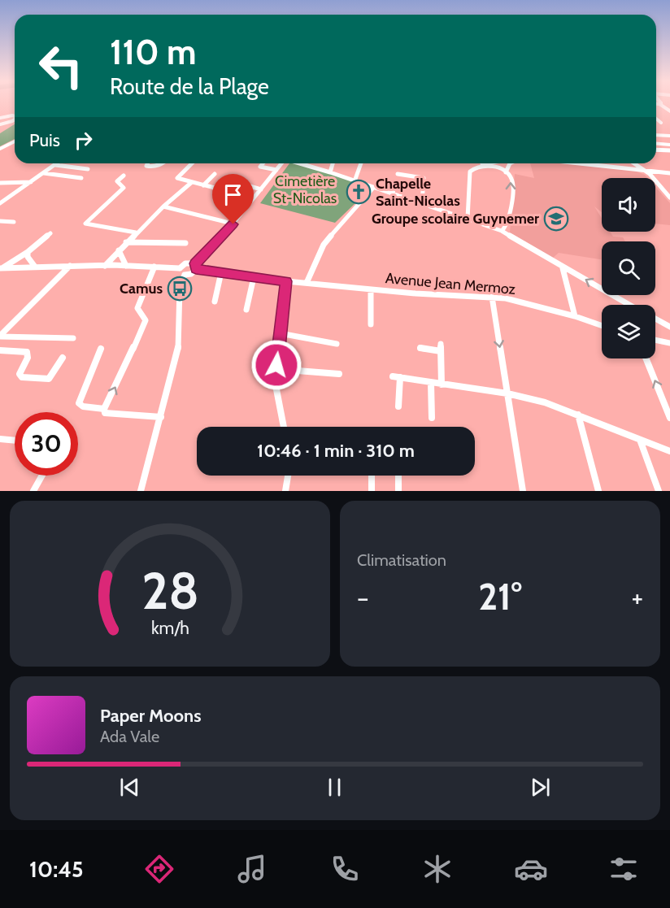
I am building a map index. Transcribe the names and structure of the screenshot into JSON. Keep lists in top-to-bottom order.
{
  "streets": {
    "street": ["Avenue Jean Mermoz"]
  },
  "parks": ["Cimetière St-Nicolas"],
  "places": {
    "church": ["Chapelle Saint-Nicolas"],
    "school or university": ["Groupe scolaire Guynemer"],
    "bus stop": ["Camus"]
  },
  "page": {
    "turn": ["110 m", "Route de la Plage"],
    "then": "Puis",
    "limit": "30",
    "trip": "10:46 · 1 min · 310 m",
    "tile": "Climatisation",
    "heat": ["−", "21°", "+"],
    "song": ["Paper Moons", "Ada Vale"],
    "tabs": "10:45",
    "gauge": ["28", "km/h"]
  }
}
